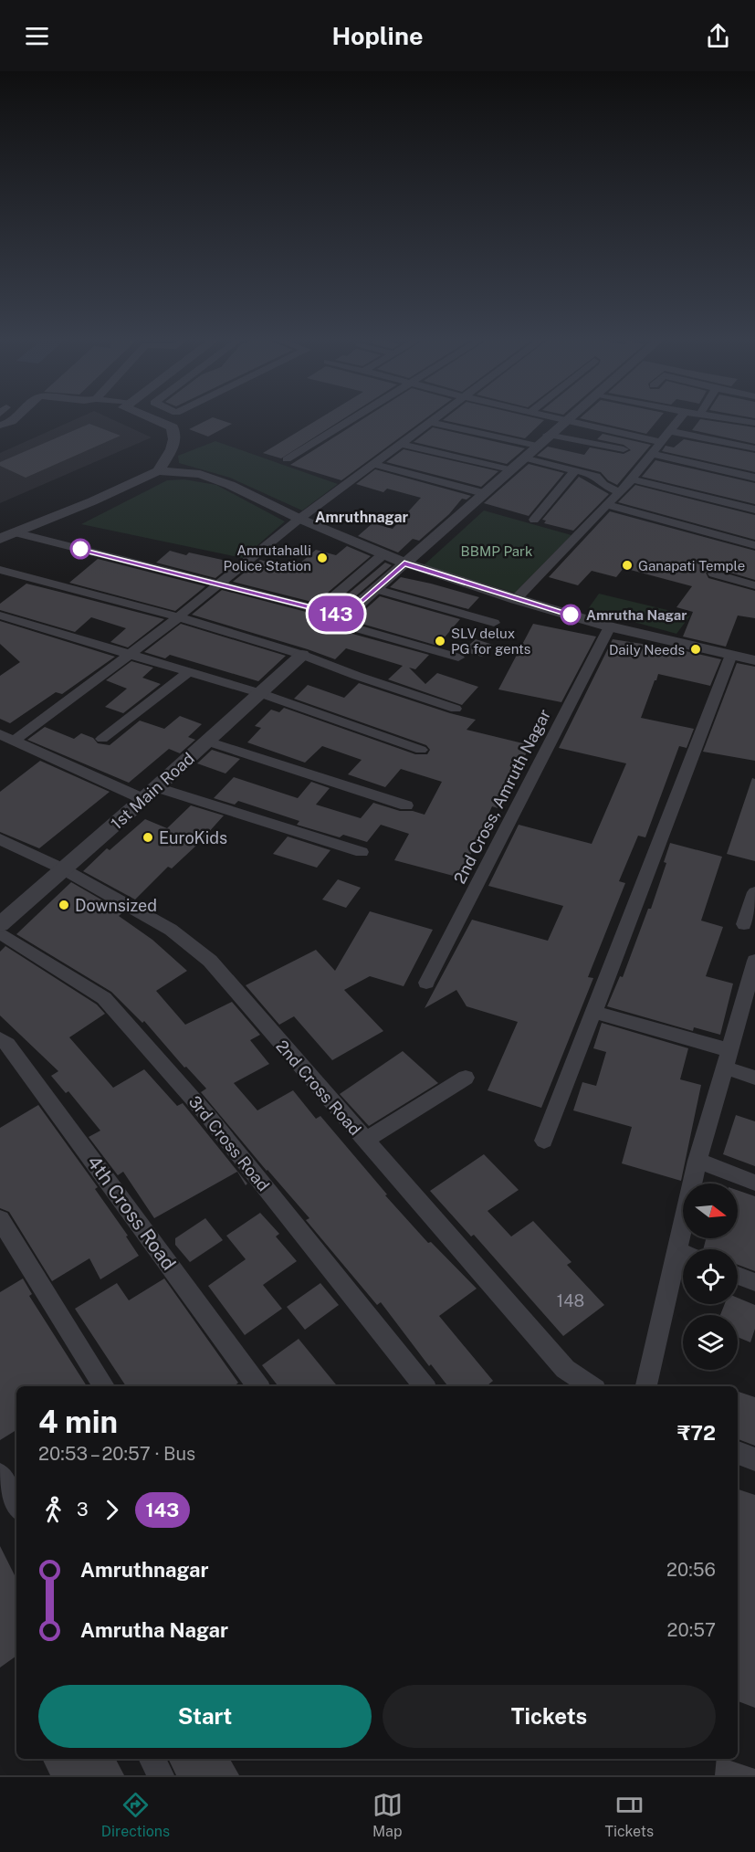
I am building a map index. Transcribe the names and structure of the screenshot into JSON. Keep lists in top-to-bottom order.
{
  "streets": {
    "street": [
      "1st Main Road",
      "2nd Cross, Amruth Nagar",
      "2nd Cross Road",
      "3rd Cross Road",
      "4th Cross Road"
    ]
  },
  "crossings": [
    ["1st Main Road", "2nd Cross Road"]
  ],
  "districts": ["Amruthnagar"],
  "parks": ["BBMP Park"],
  "places": [
    "Amrutahalli Police Station",
    "Ganapati Temple",
    "Amrutha Nagar",
    "SLV delux PG for gents",
    "Daily Needs",
    "EuroKids",
    "Downsized"
  ],
  "lines": ["bus line 143"],
  "house_numbers": ["148"],
  "north": "right",
  "page": {
    "header": "Hopline",
    "on_map": "143",
    "heading": ["4 min", "20:53 – 20:57 · Bus", "₹72"],
    "legs": ["3", "143"],
    "list": [
      {
        "name": "Amruthnagar",
        "value": "20:56"
      },
      {
        "name": "Amrutha Nagar",
        "value": "20:57"
      }
    ],
    "buttons": ["Start", "Tickets"],
    "tabs": ["Directions", "Map", "Tickets"]
  }
}
